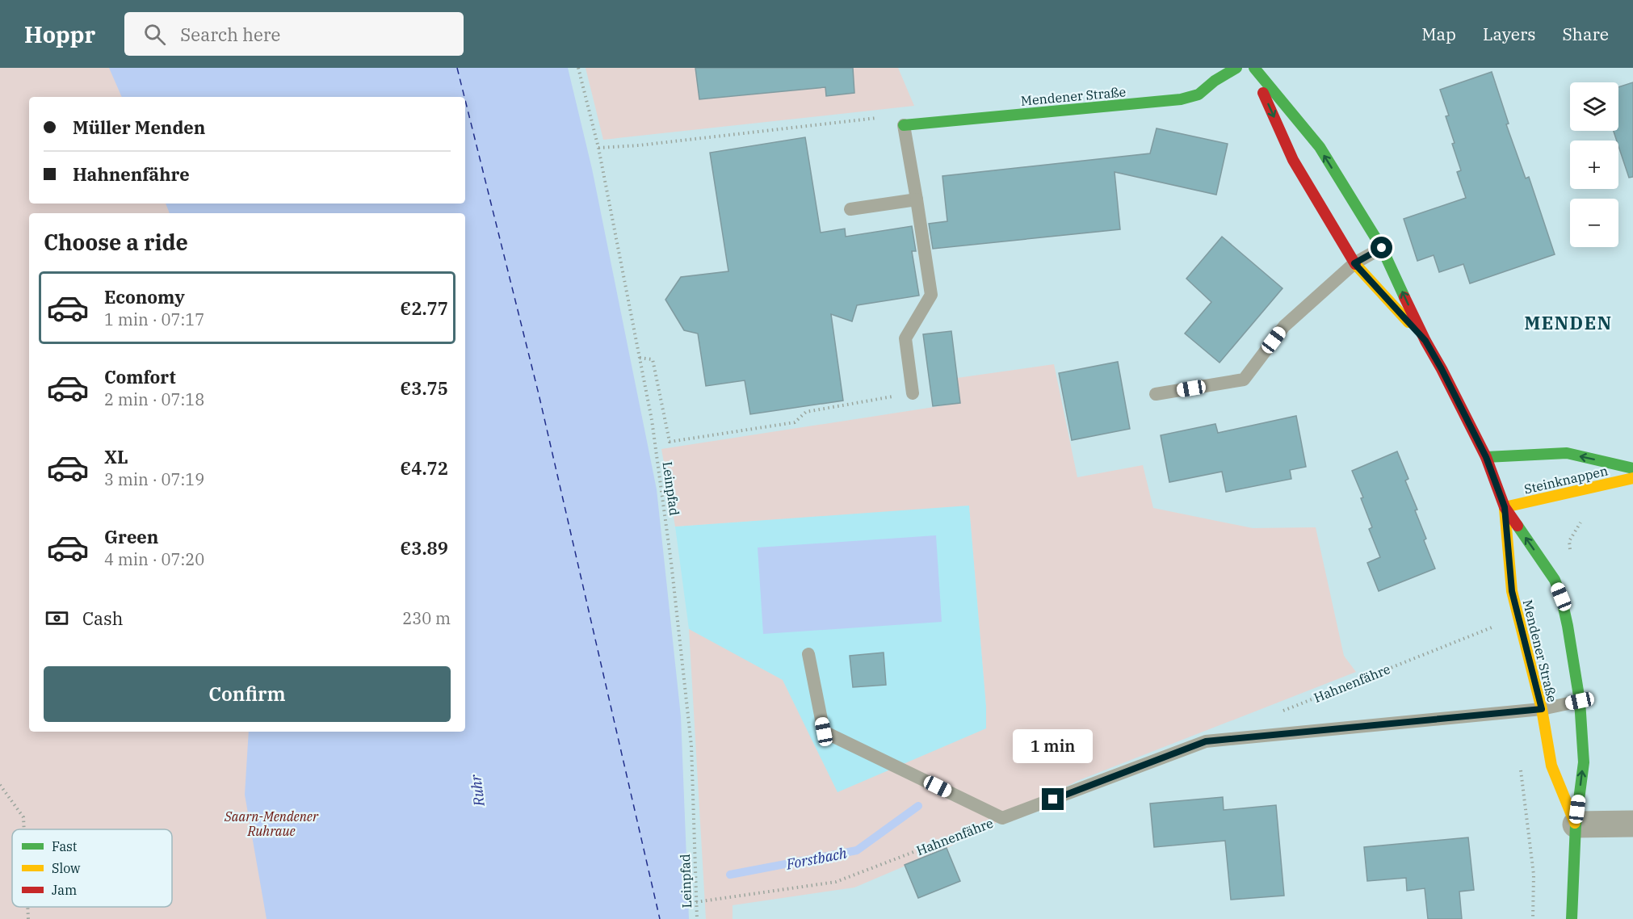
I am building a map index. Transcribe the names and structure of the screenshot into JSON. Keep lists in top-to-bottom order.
{
  "streets": {
    "main road": ["Mendener Straße", "Steinknappen"],
    "lane": ["Hahnenfähre"],
    "path": ["Leinpfad"]
  },
  "crossings": [
    ["Mendener Straße", "Steinknappen"],
    ["Mendener Straße", "Hahnenfähre"],
    ["Leinpfad", "Hahnenfähre"]
  ],
  "districts": ["MENDEN"],
  "water": ["Ruhr", "Forstbach"],
  "parks": ["Saarn-Mendener Ruhraue"],
  "legend": ["Fast", "Slow", "Jam"],
  "page": {
    "header": "Hoppr",
    "search": "Search here",
    "nav": ["Map", "Layers", "Share"],
    "map_buttons": ["+", "−"],
    "banner": ["Müller Menden", "Hahnenfähre"],
    "heading": "Choose a ride",
    "list": [
      {
        "name": "Economy",
        "note": "1 min · 07:17",
        "value": "€2.77"
      },
      {
        "name": "Comfort",
        "note": "2 min · 07:18",
        "value": "€3.75"
      },
      {
        "name": "XL",
        "note": "3 min · 07:19",
        "value": "€4.72"
      },
      {
        "name": "Green",
        "note": "4 min · 07:20",
        "value": "€3.89"
      }
    ],
    "pay": ["Cash", "230 m"],
    "buttons": "Confirm",
    "bubble": "1 min"
  }
}
